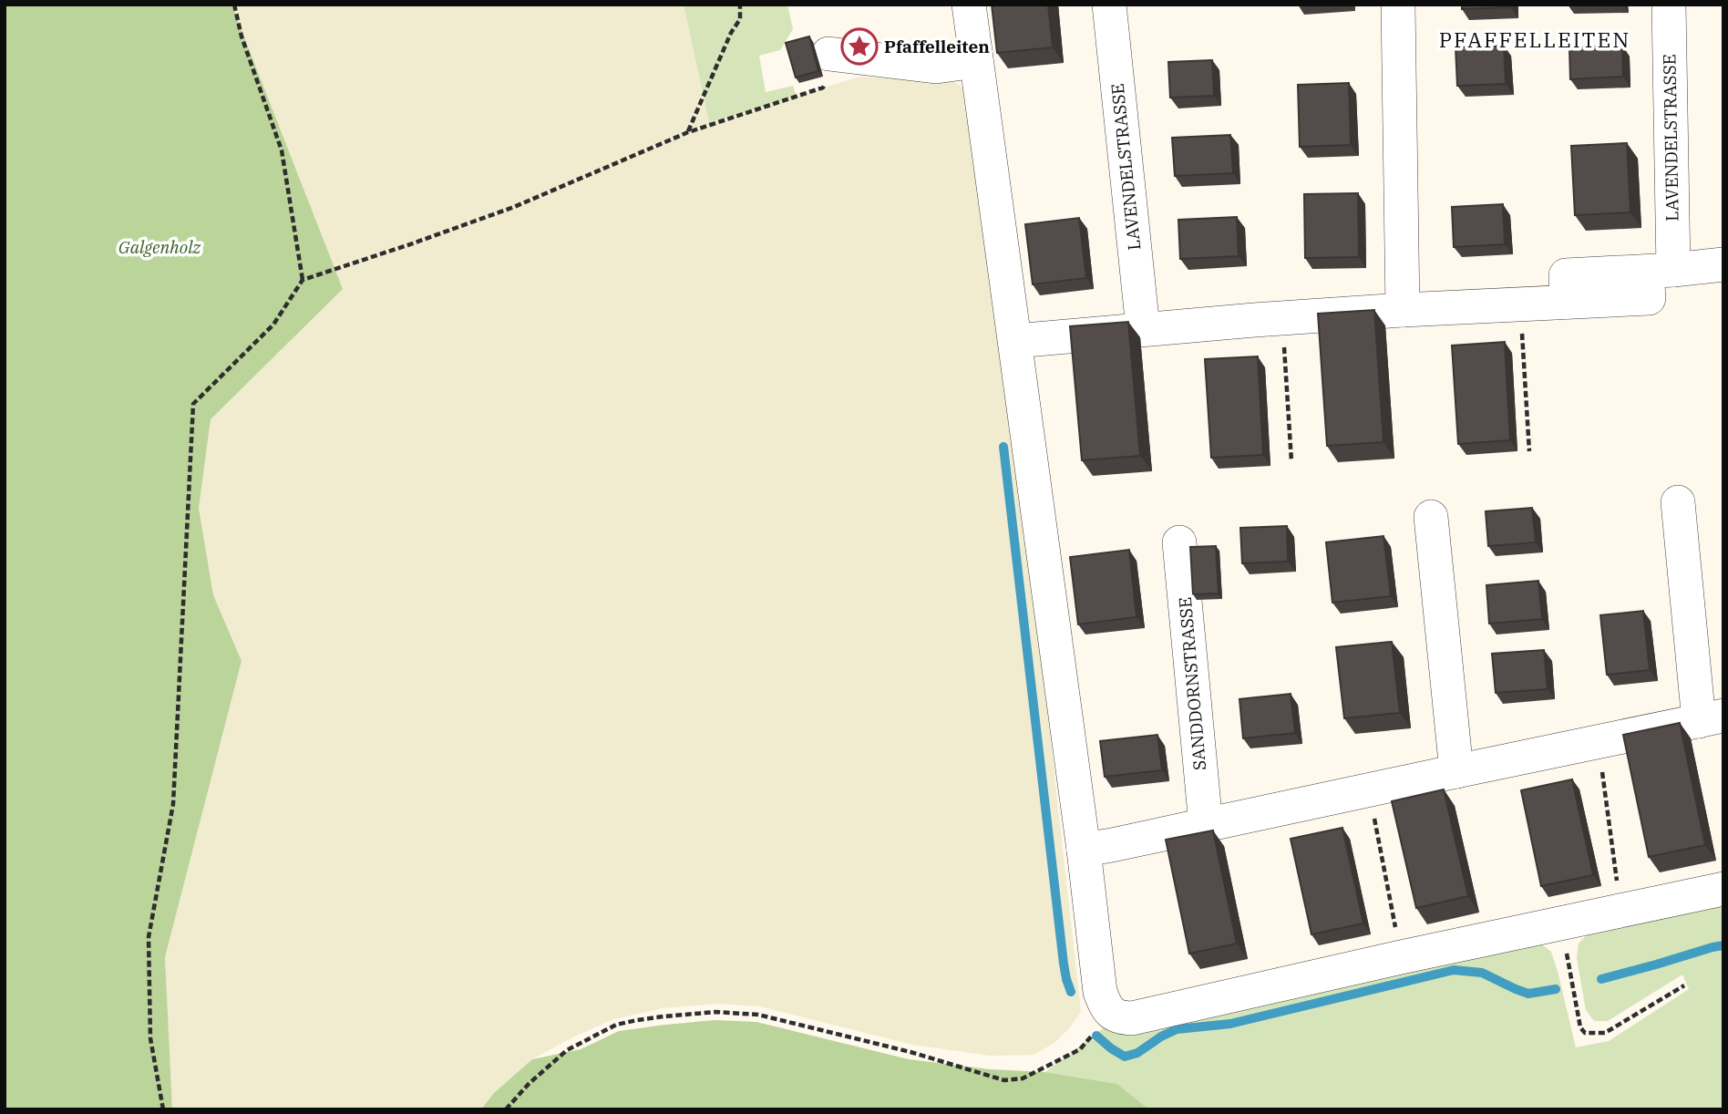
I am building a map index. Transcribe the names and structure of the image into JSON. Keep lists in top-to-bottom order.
{
  "streets": {
    "street": ["LAVENDELSTRASSE", "SANDDORNSTRASSE"]
  },
  "districts": ["PFAFFELLEITEN"],
  "parks": ["Galgenholz"],
  "places": {
    "place": ["Pfaffelleiten"]
  }
}
